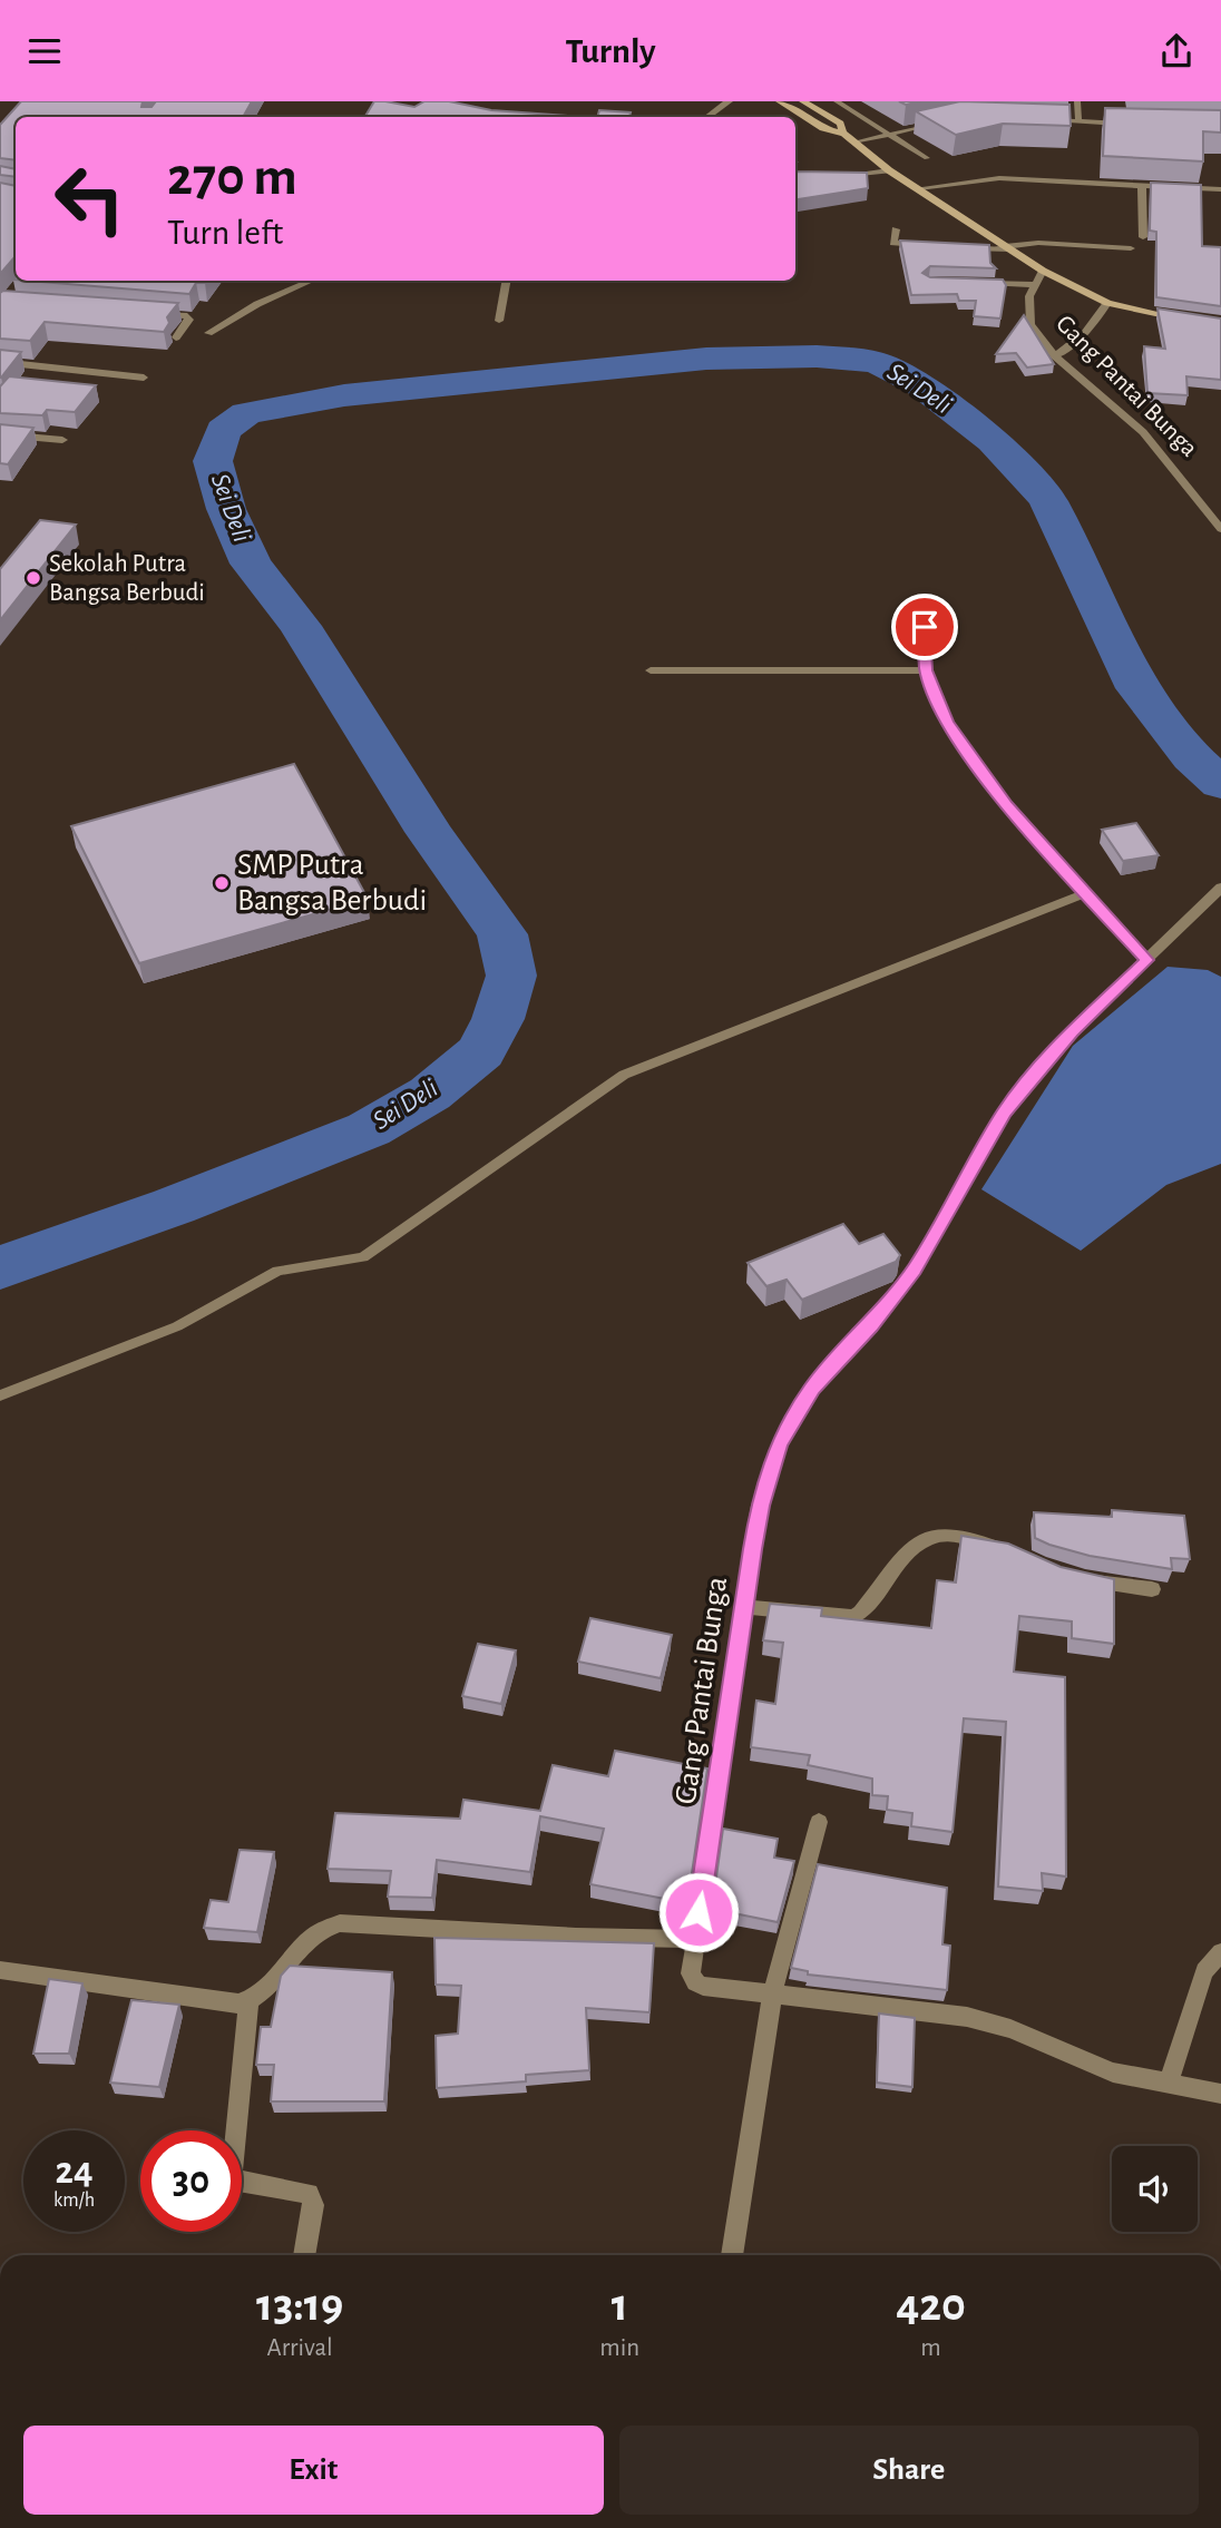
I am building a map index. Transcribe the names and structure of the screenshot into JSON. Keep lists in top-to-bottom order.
{
  "streets": {
    "street": ["Gang Pantai Bunga"]
  },
  "water": ["Sei Deli"],
  "places": ["Sekolah Putra Bangsa Berbudi", "SMP Putra Bangsa Berbudi"],
  "page": {
    "header": "Turnly",
    "turn": ["270 m", "Turn left"],
    "speed": "24 km/h",
    "limit": "30",
    "eta": [
      "13:19",
      "Arrival",
      "1",
      "min",
      "420",
      "m"
    ],
    "buttons": ["Exit", "Share"]
  }
}
